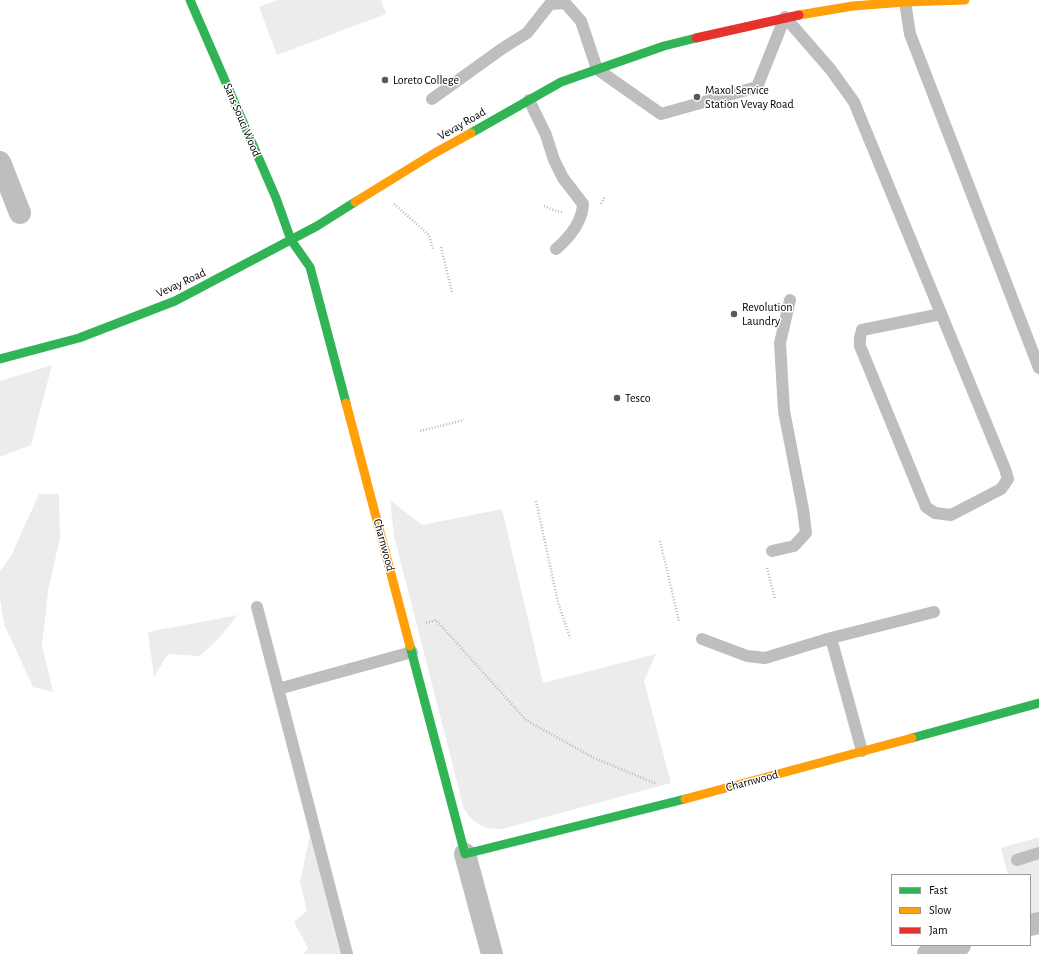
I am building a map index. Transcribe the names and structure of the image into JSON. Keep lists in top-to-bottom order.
{
  "streets": {
    "street": ["Sans Souci Wood", "Vevay Road", "Charnwood"]
  },
  "crossings": [
    ["Sans Souci Wood", "Vevay Road"],
    ["Sans Souci Wood", "Charnwood"],
    ["Vevay Road", "Charnwood"]
  ],
  "places": [
    "Loreto College",
    "Maxol Service Station Vevay Road",
    "Revolution Laundry",
    "Tesco"
  ],
  "legend": ["Fast", "Slow", "Jam"]
}
